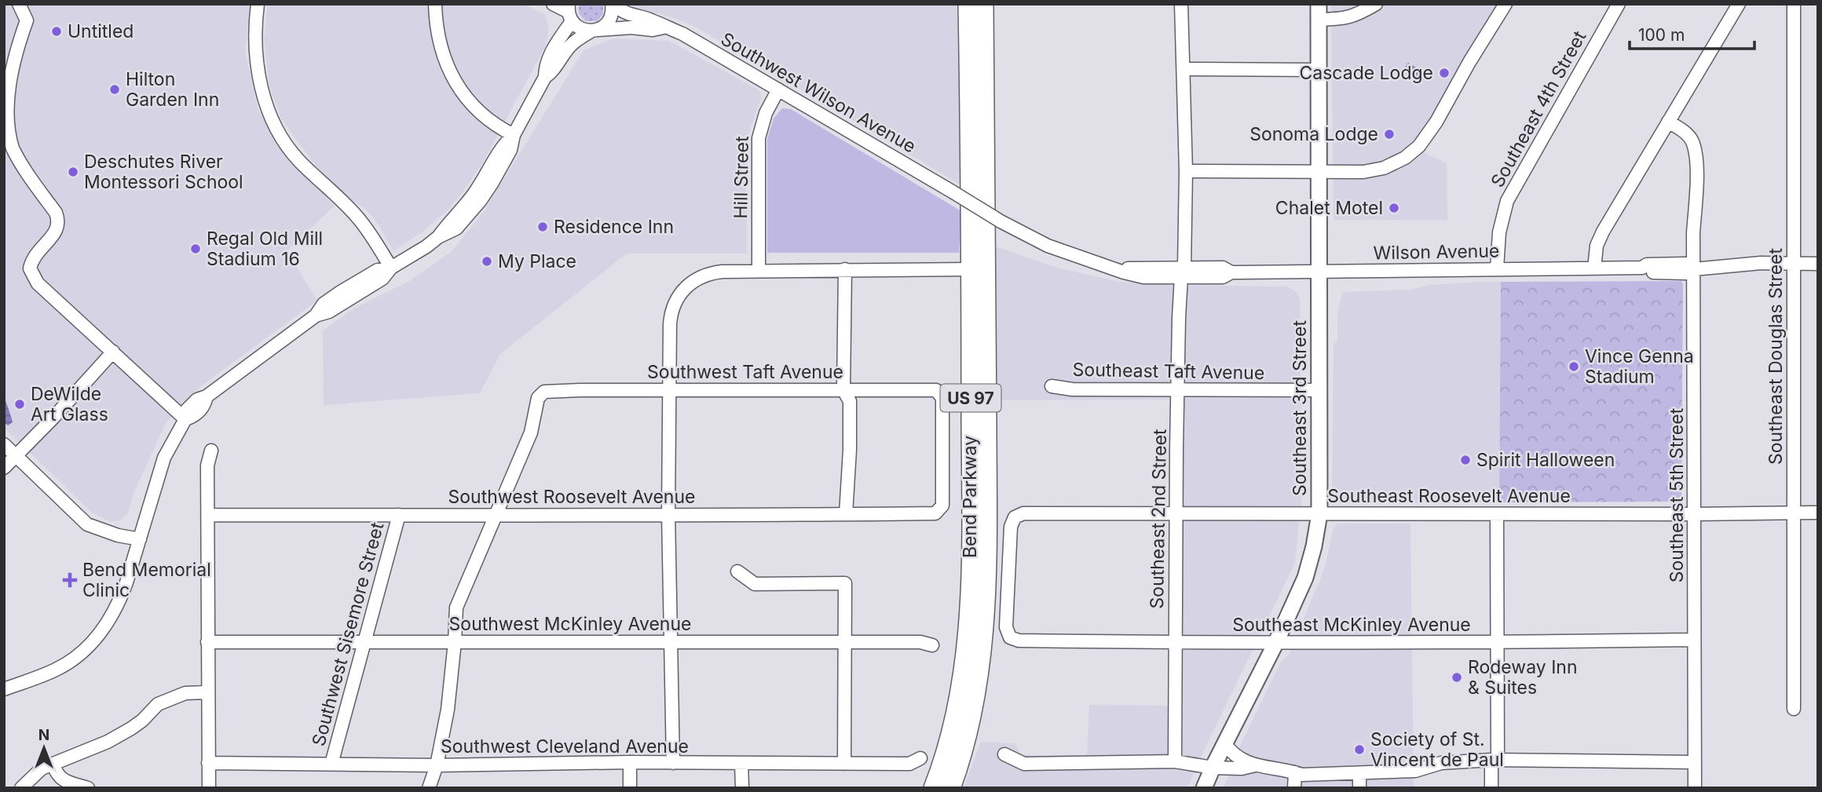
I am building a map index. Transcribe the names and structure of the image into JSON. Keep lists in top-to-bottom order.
{
  "streets": {
    "highway": ["US 97", "Bend Parkway"],
    "main road": ["Southeast 3rd Street"],
    "street": [
      "Southwest Wilson Avenue",
      "Southeast 4th Street",
      "Hill Street",
      "Wilson Avenue",
      "Southeast Douglas Street",
      "Southeast Taft Avenue",
      "Southwest Taft Avenue",
      "Southeast 5th Street",
      "Southeast Roosevelt Avenue",
      "Southwest Roosevelt Avenue",
      "Southeast 2nd Street",
      "Southwest McKinley Avenue",
      "Southeast McKinley Avenue",
      "Southwest Sisemore Street",
      "Southwest Cleveland Avenue"
    ]
  },
  "crossings": [
    ["Southwest Wilson Avenue", "Hill Street"],
    ["Southwest Wilson Avenue", "Wilson Avenue"],
    ["Southeast 4th Street", "Wilson Avenue"],
    ["Wilson Avenue", "Southeast Douglas Street"],
    ["Wilson Avenue", "Southeast 3rd Street"],
    ["Wilson Avenue", "Southeast 5th Street"],
    ["Wilson Avenue", "Southeast 2nd Street"],
    ["Southeast Douglas Street", "Southeast Roosevelt Avenue"],
    ["Southeast Taft Avenue", "Southeast 3rd Street"],
    ["Southeast Taft Avenue", "Southeast 2nd Street"],
    ["Southwest Taft Avenue", "Southwest Roosevelt Avenue"],
    ["Southeast 3rd Street", "Southeast Roosevelt Avenue"],
    ["Southeast 3rd Street", "Southeast McKinley Avenue"],
    ["Southeast 5th Street", "Southeast Roosevelt Avenue"],
    ["Southeast 5th Street", "Southeast McKinley Avenue"],
    ["Southeast Roosevelt Avenue", "Southeast 2nd Street"],
    ["Southeast Roosevelt Avenue", "Southeast McKinley Avenue"],
    ["Southwest Roosevelt Avenue", "Southwest Sisemore Street"],
    ["Southeast 2nd Street", "Southeast McKinley Avenue"],
    ["Southwest McKinley Avenue", "Southwest Sisemore Street"],
    ["Southwest Sisemore Street", "Southwest Cleveland Avenue"]
  ],
  "places": {
    "other": [
      "Untitled",
      "Cascade Lodge",
      "Hilton Garden Inn",
      "Sonoma Lodge",
      "Deschutes River Montessori School",
      "Chalet Motel",
      "Residence Inn",
      "Regal Old Mill Stadium 16",
      "My Place",
      "Vince Genna Stadium",
      "DeWilde Art Glass",
      "Spirit Halloween",
      "Rodeway Inn & Suites",
      "Society of St. Vincent de Paul"
    ],
    "health": ["Bend Memorial Clinic"]
  },
  "scale_bar": "100 m",
  "north": "top"
}
